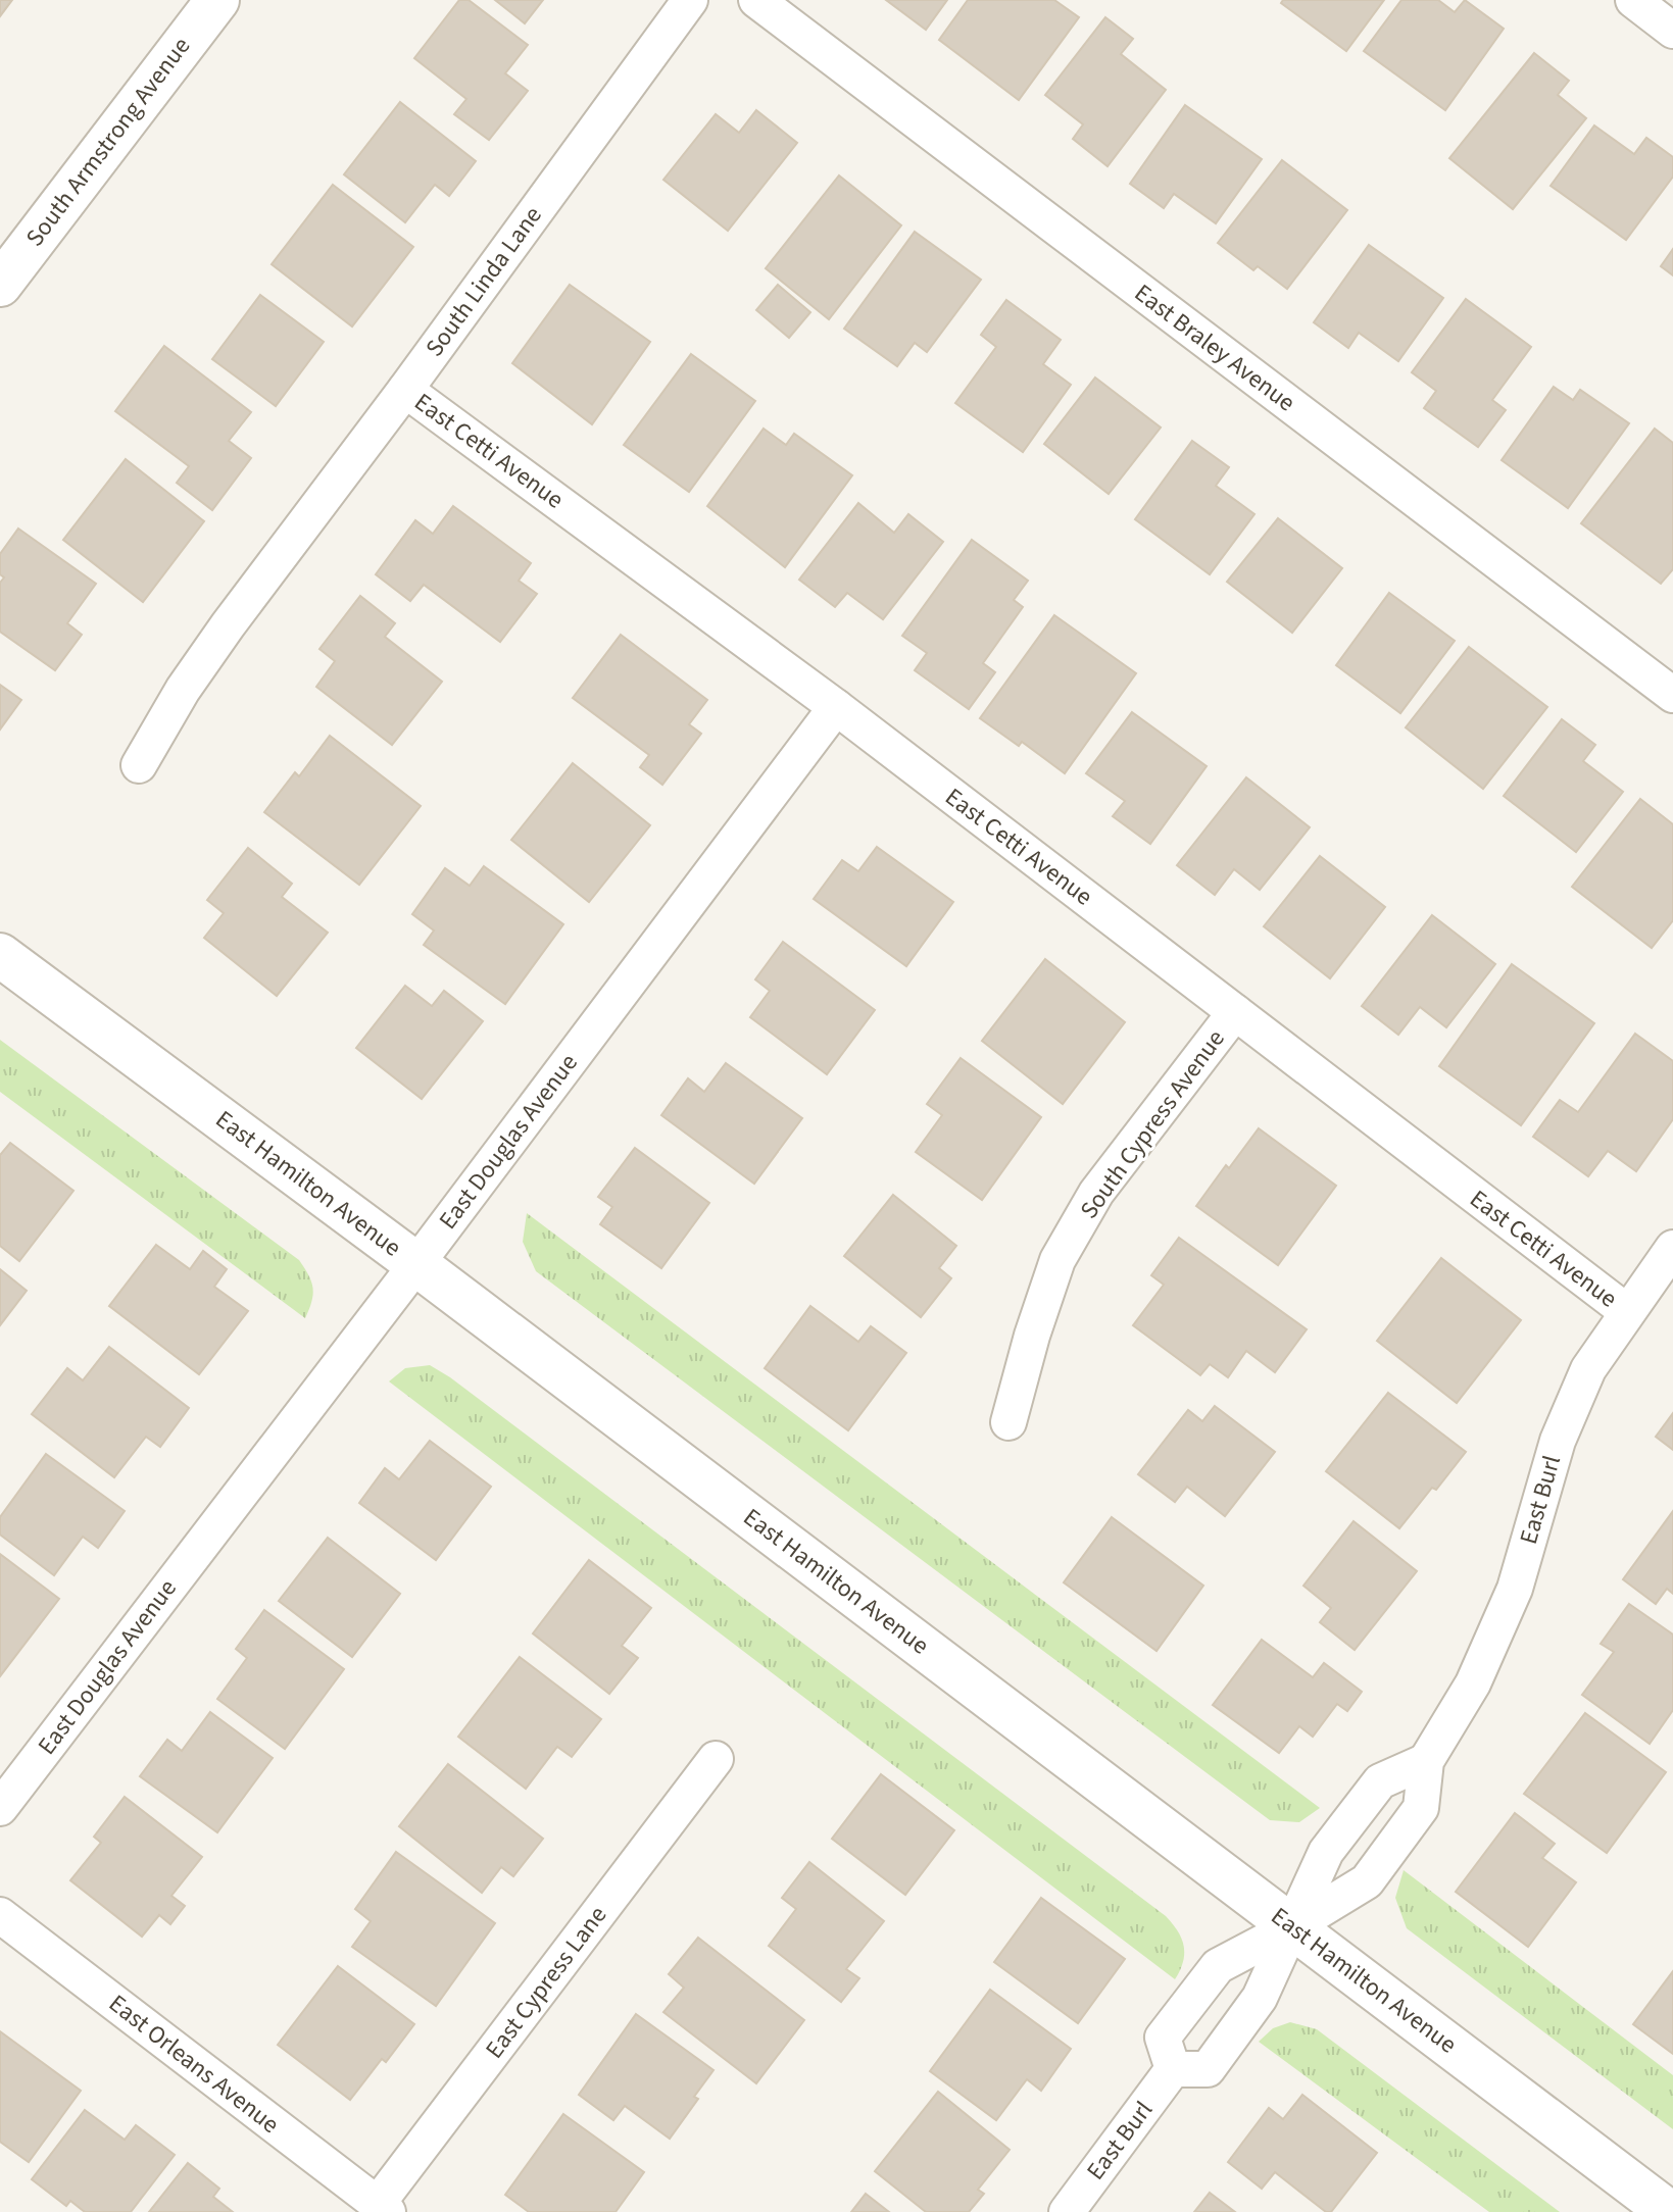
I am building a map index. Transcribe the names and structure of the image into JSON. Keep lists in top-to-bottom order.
{
  "streets": {
    "street": [
      "South Armstrong Avenue",
      "South Linda Lane",
      "East Braley Avenue",
      "East Cetti Avenue",
      "South Cypress Avenue",
      "East Douglas Avenue",
      "East Hamilton Avenue",
      "East Burl",
      "East Cypress Lane",
      "East Orleans Avenue"
    ]
  },
  "crossings": [
    ["South Linda Lane", "East Cetti Avenue"],
    ["East Cetti Avenue", "South Cypress Avenue"],
    ["East Cetti Avenue", "East Douglas Avenue"],
    ["East Cetti Avenue", "East Burl"],
    ["East Douglas Avenue", "East Hamilton Avenue"],
    ["East Hamilton Avenue", "East Burl"],
    ["East Cypress Lane", "East Orleans Avenue"]
  ]
}
